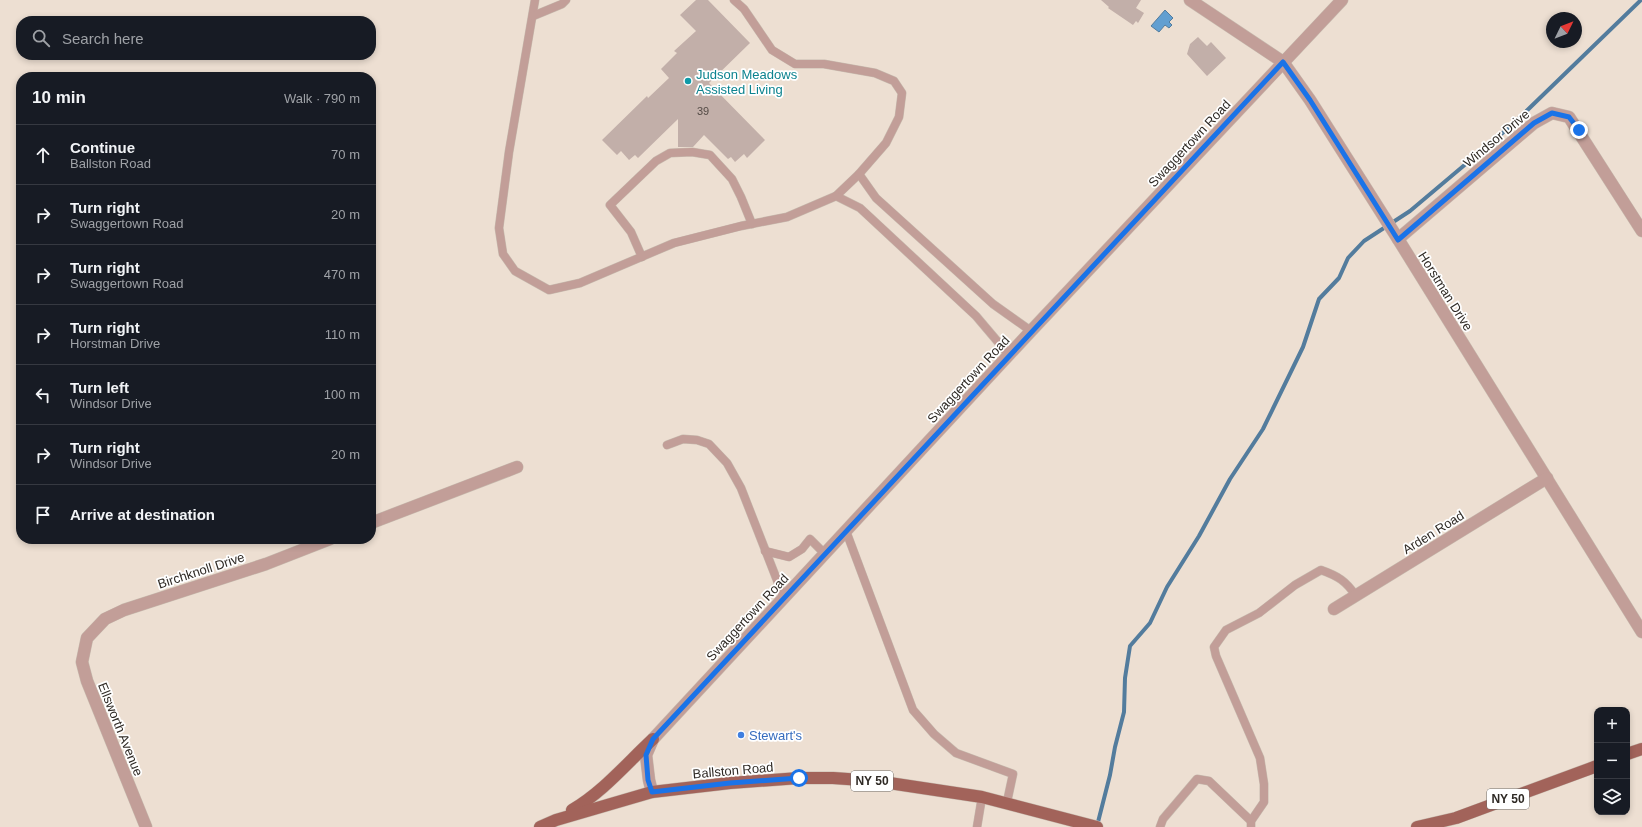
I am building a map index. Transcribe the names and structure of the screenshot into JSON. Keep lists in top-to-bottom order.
{
  "streets": {
    "main road": ["Ballston Road", "NY 50"],
    "street": [
      "Windsor Drive",
      "Swaggertown Road",
      "Horstman Drive",
      "Arden Road",
      "Birchknoll Drive",
      "Ellsworth Avenue"
    ]
  },
  "crossings": [
    ["Windsor Drive", "Horstman Drive"],
    ["Swaggertown Road", "Horstman Drive"],
    ["Swaggertown Road", "Ballston Road"],
    ["Horstman Drive", "Arden Road"],
    ["Birchknoll Drive", "Ellsworth Avenue"]
  ],
  "places": ["Judson Meadows Assisted Living", "Stewart's"],
  "house_numbers": ["39"],
  "north": "top right",
  "page": {
    "search": "Search here",
    "heading": ["10 min", "Walk · 790 m"],
    "list": [
      ["Continue", "Ballston Road", "70 m"],
      ["Turn right", "Swaggertown Road", "20 m"],
      ["Turn right", "Swaggertown Road", "470 m"],
      ["Turn right", "Horstman Drive", "110 m"],
      ["Turn left", "Windsor Drive", "100 m"],
      ["Turn right", "Windsor Drive", "20 m"],
      "Arrive at destination"
    ],
    "map_buttons": ["+", "−"]
  }
}
